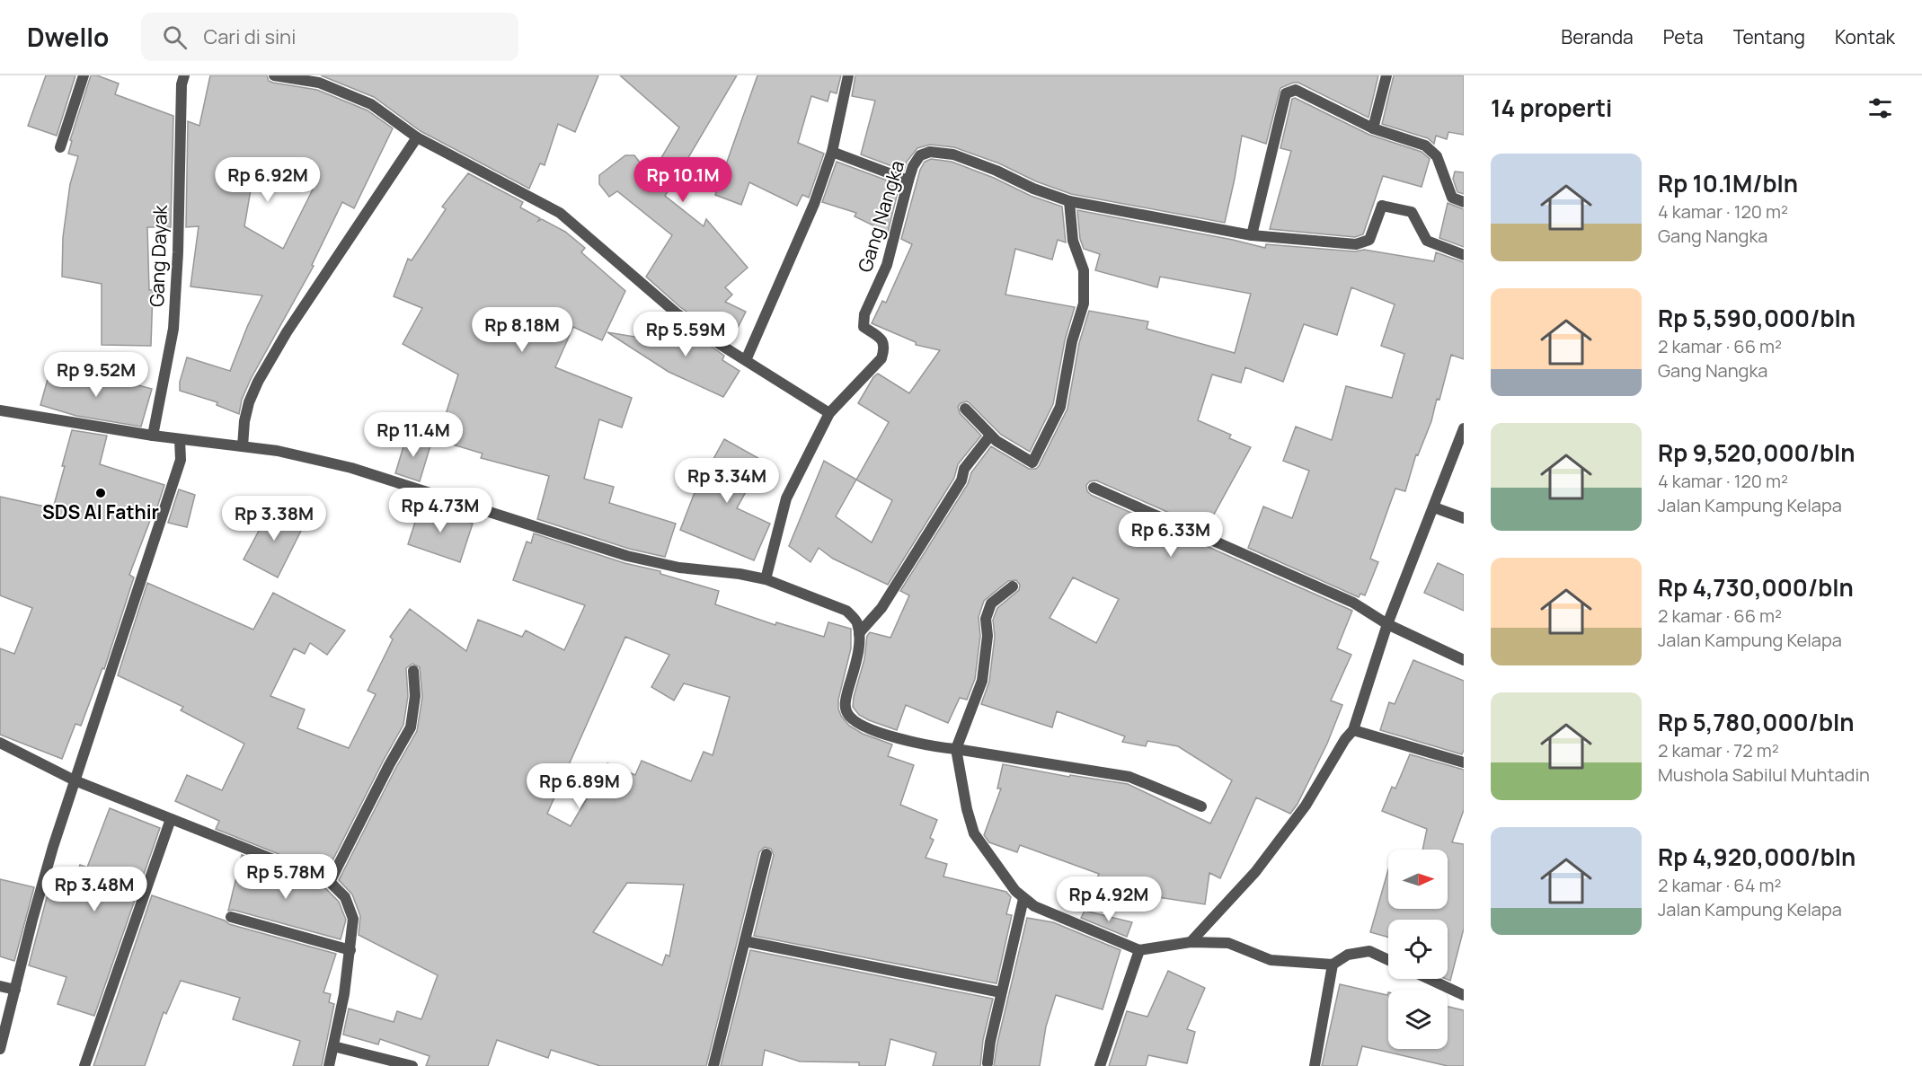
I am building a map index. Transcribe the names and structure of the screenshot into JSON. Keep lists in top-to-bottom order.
{
  "streets": {
    "street": ["Gang Nangka", "Gang Dayak"]
  },
  "places": ["SDS Al Fathir"],
  "north": "right",
  "page": {
    "header": "Dwello",
    "search": "Cari di sini",
    "nav": [
      "Beranda",
      "Peta",
      "Tentang",
      "Kontak"
    ],
    "heading": "14 properti",
    "list": [
      {
        "name": "Rp 10.1M/bln",
        "note": "4 kamar · 120 m² · Gang Nangka"
      },
      {
        "name": "Rp 5,590,000/bln",
        "note": "2 kamar · 66 m² · Gang Nangka"
      },
      {
        "name": "Rp 9,520,000/bln",
        "note": "4 kamar · 120 m² · Jalan Kampung Kelapa"
      },
      {
        "name": "Rp 4,730,000/bln",
        "note": "2 kamar · 66 m² · Jalan Kampung Kelapa"
      },
      {
        "name": "Rp 5,780,000/bln",
        "note": "2 kamar · 72 m² · Mushola Sabilul Muhtadin"
      },
      {
        "name": "Rp 4,920,000/bln",
        "note": "2 kamar · 64 m² · Jalan Kampung Kelapa"
      }
    ],
    "price": [
      "Rp 6.92M",
      "Rp 10.1M",
      "Rp 8.18M",
      "Rp 5.59M",
      "Rp 9.52M",
      "Rp 11.4M",
      "Rp 3.34M",
      "Rp 4.73M",
      "Rp 3.38M",
      "Rp 6.33M",
      "Rp 6.89M",
      "Rp 5.78M",
      "Rp 3.48M",
      "Rp 4.92M"
    ]
  }
}
